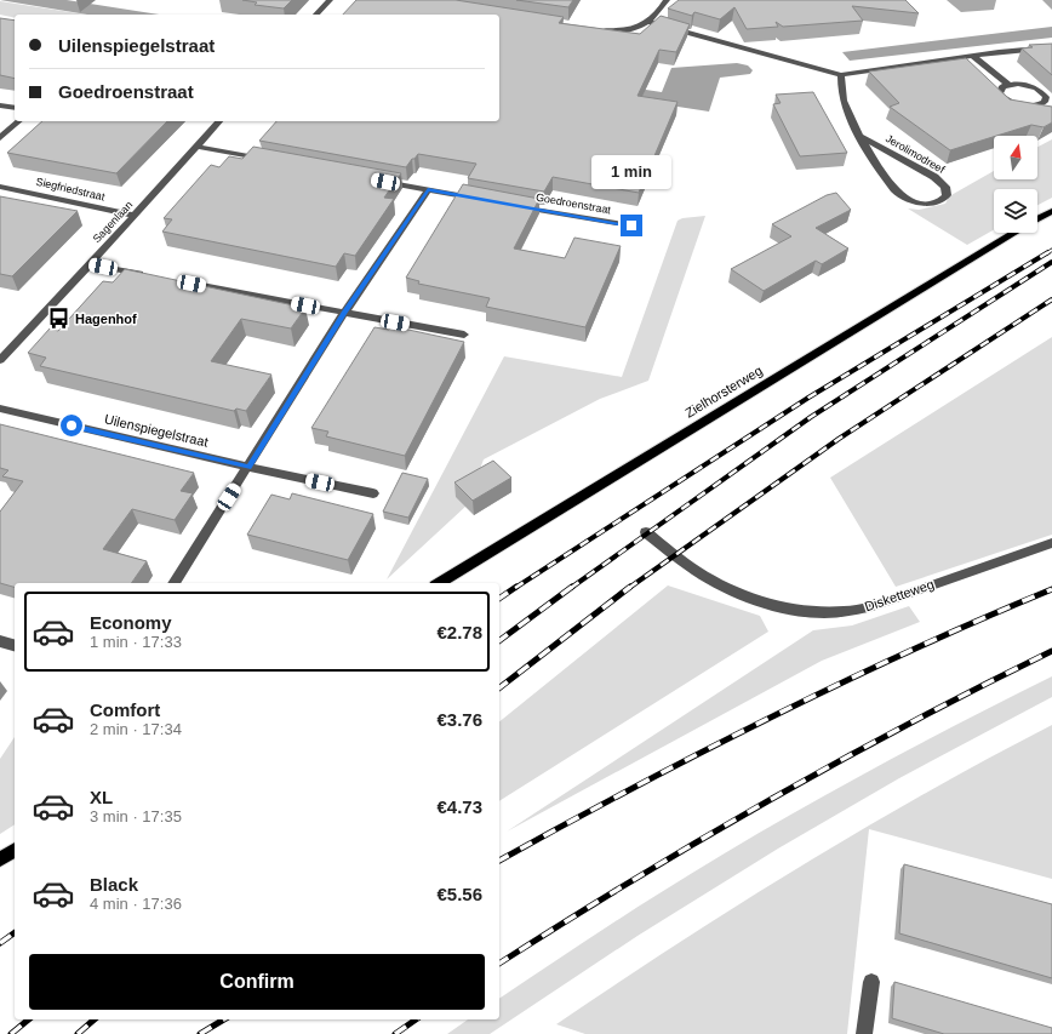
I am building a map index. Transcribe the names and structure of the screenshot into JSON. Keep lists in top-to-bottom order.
{
  "streets": {
    "main road": ["Zielhorsterweg"],
    "street": [
      "Jerolimodreef",
      "Siegfriedstraat",
      "Goedroenstraat",
      "Sagenlaan",
      "Uilenspiegelstraat",
      "Disketteweg"
    ]
  },
  "crossings": [
    ["Siegfriedstraat", "Sagenlaan"]
  ],
  "places": {
    "bus stop": ["Hagenhof"]
  },
  "north": "top",
  "page": {
    "banner": ["Uilenspiegelstraat", "Goedroenstraat"],
    "bubble": "1 min",
    "list": [
      {
        "name": "Economy",
        "note": "1 min · 17:33",
        "value": "€2.78"
      },
      {
        "name": "Comfort",
        "note": "2 min · 17:34",
        "value": "€3.76"
      },
      {
        "name": "XL",
        "note": "3 min · 17:35",
        "value": "€4.73"
      },
      {
        "name": "Black",
        "note": "4 min · 17:36",
        "value": "€5.56"
      }
    ],
    "buttons": "Confirm"
  }
}
